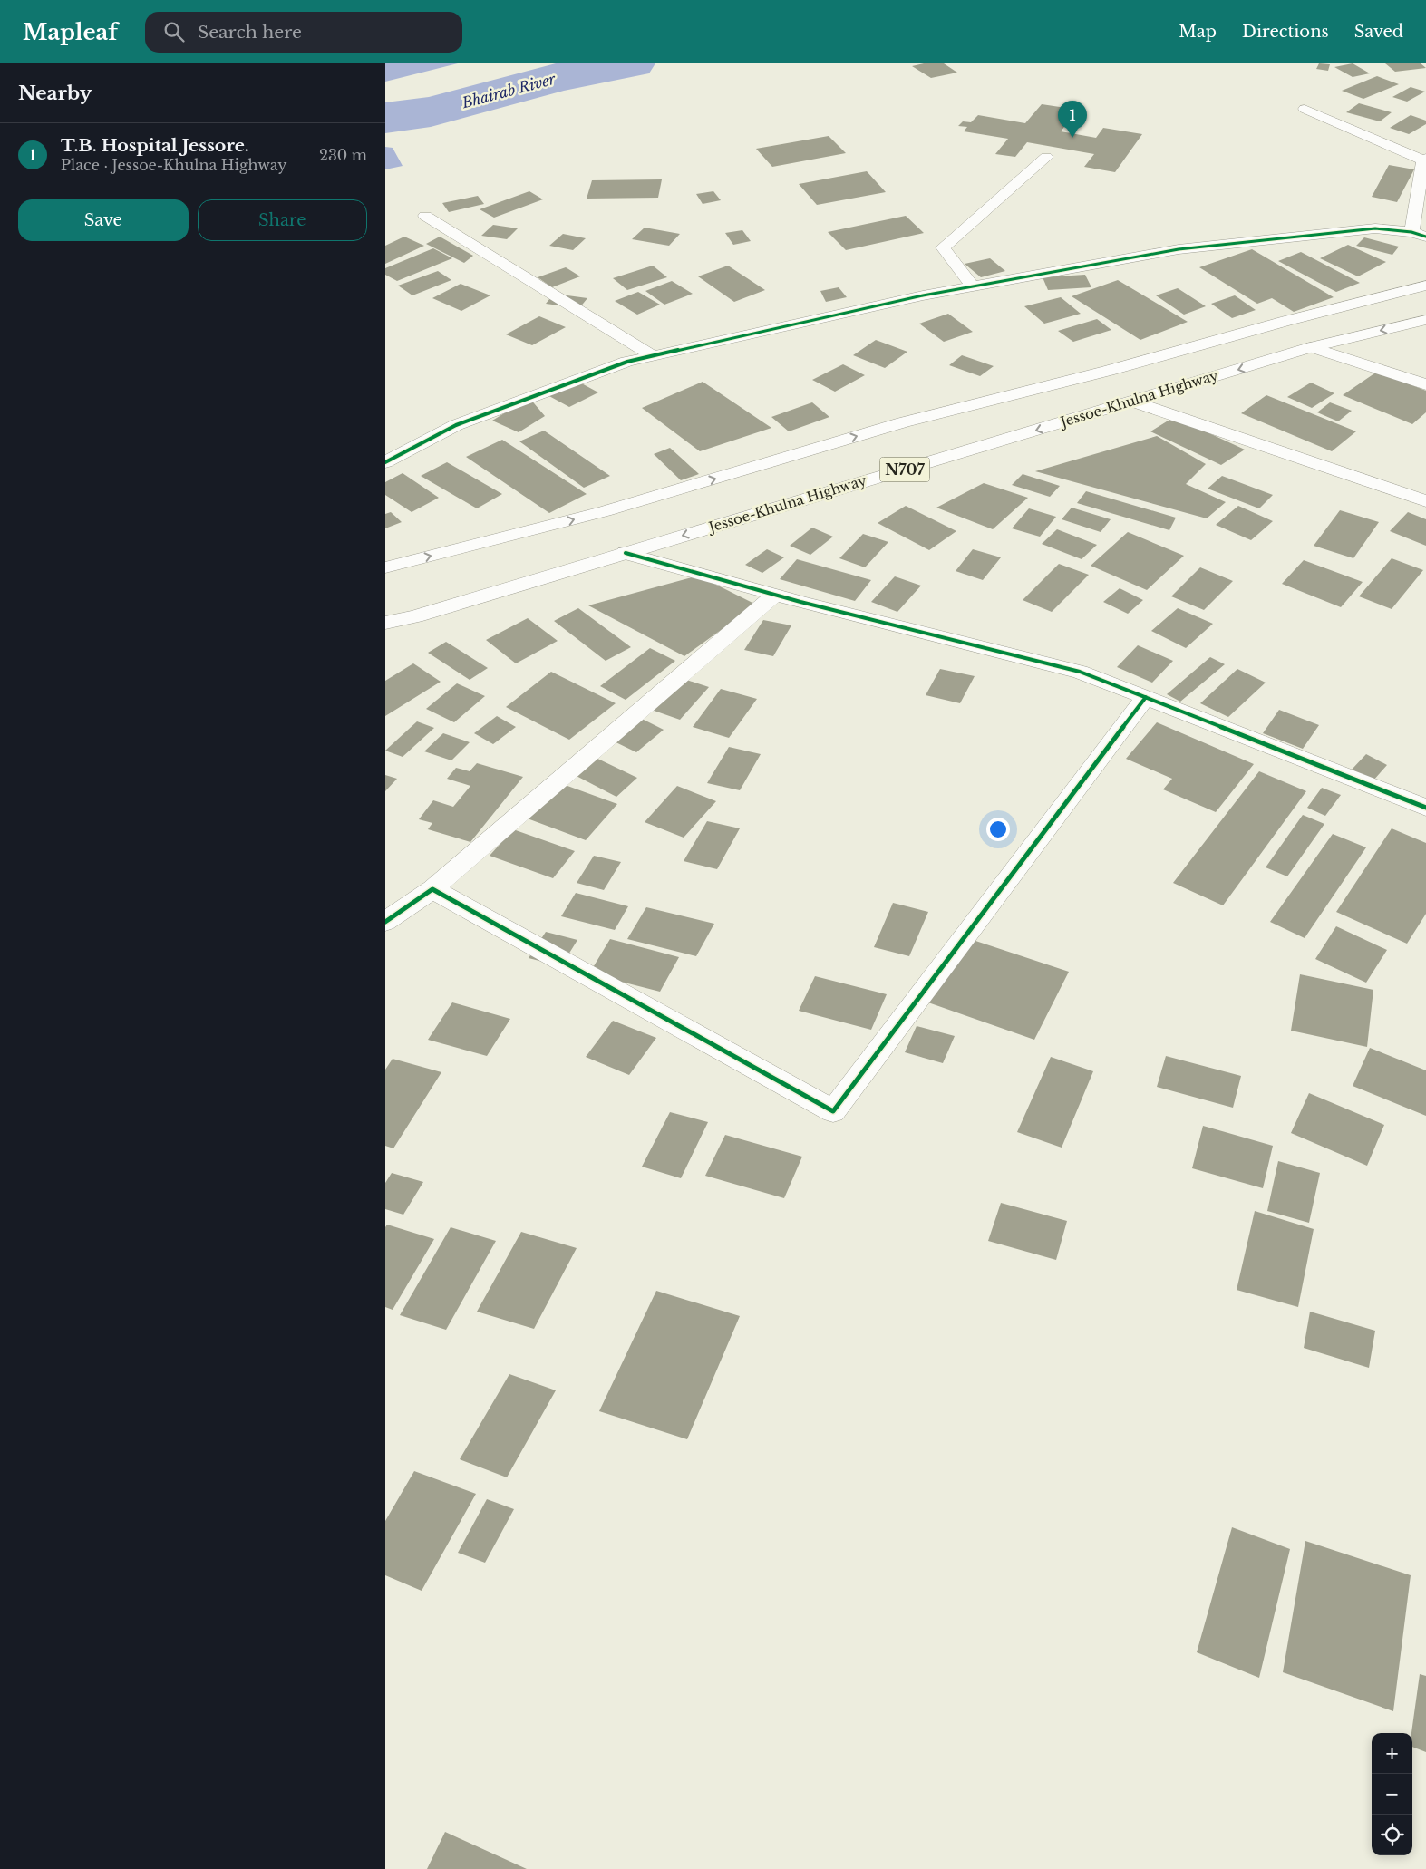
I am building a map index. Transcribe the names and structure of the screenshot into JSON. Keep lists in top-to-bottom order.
{
  "streets": {
    "main road": ["Jessoe-Khulna Highway", "N707"]
  },
  "water": ["Bhairab River"],
  "page": {
    "header": "Mapleaf",
    "search": "Search here",
    "nav": ["Map", "Directions", "Saved"],
    "heading": "Nearby",
    "pins": "1",
    "list": [
      {
        "mark": "1",
        "name": "T.B. Hospital Jessore.",
        "note": "Place · Jessoe-Khulna Highway",
        "value": "230 m"
      }
    ],
    "buttons": ["Save", "Share"],
    "map_buttons": ["+", "−"]
  }
}
